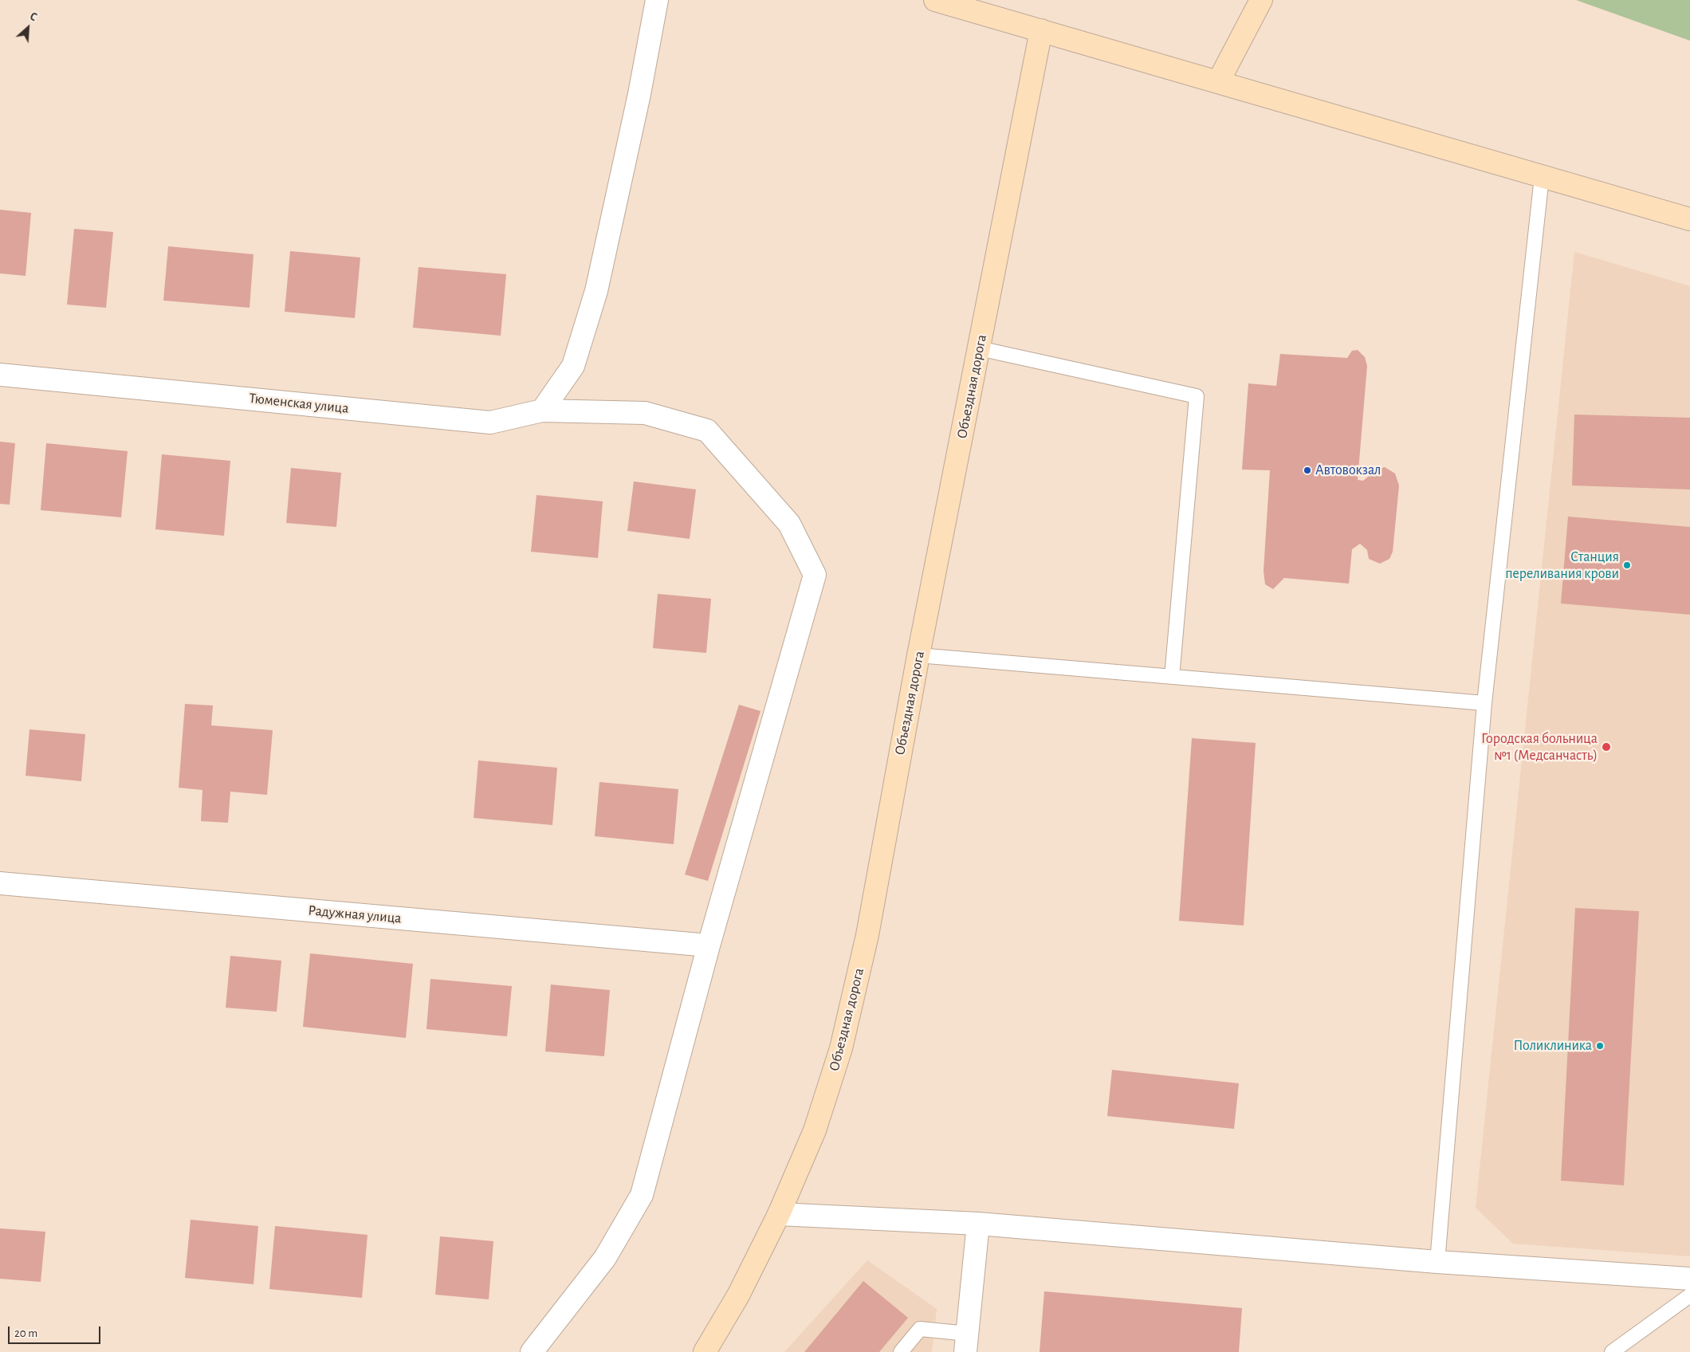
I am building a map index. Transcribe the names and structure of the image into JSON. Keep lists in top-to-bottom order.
{
  "streets": {
    "main road": ["Объездная дорога"],
    "street": ["Тюменская улица", "Радужная улица"]
  },
  "crossings": [
    ["Тюменская улица", "Радужная улица"]
  ],
  "places": [
    "Автовокзал",
    "Станция переливания крови",
    "Городская больница №1 (Медсанчасть)",
    "Поликлиника"
  ],
  "scale_bar": "20 m",
  "north": "top right"
}
